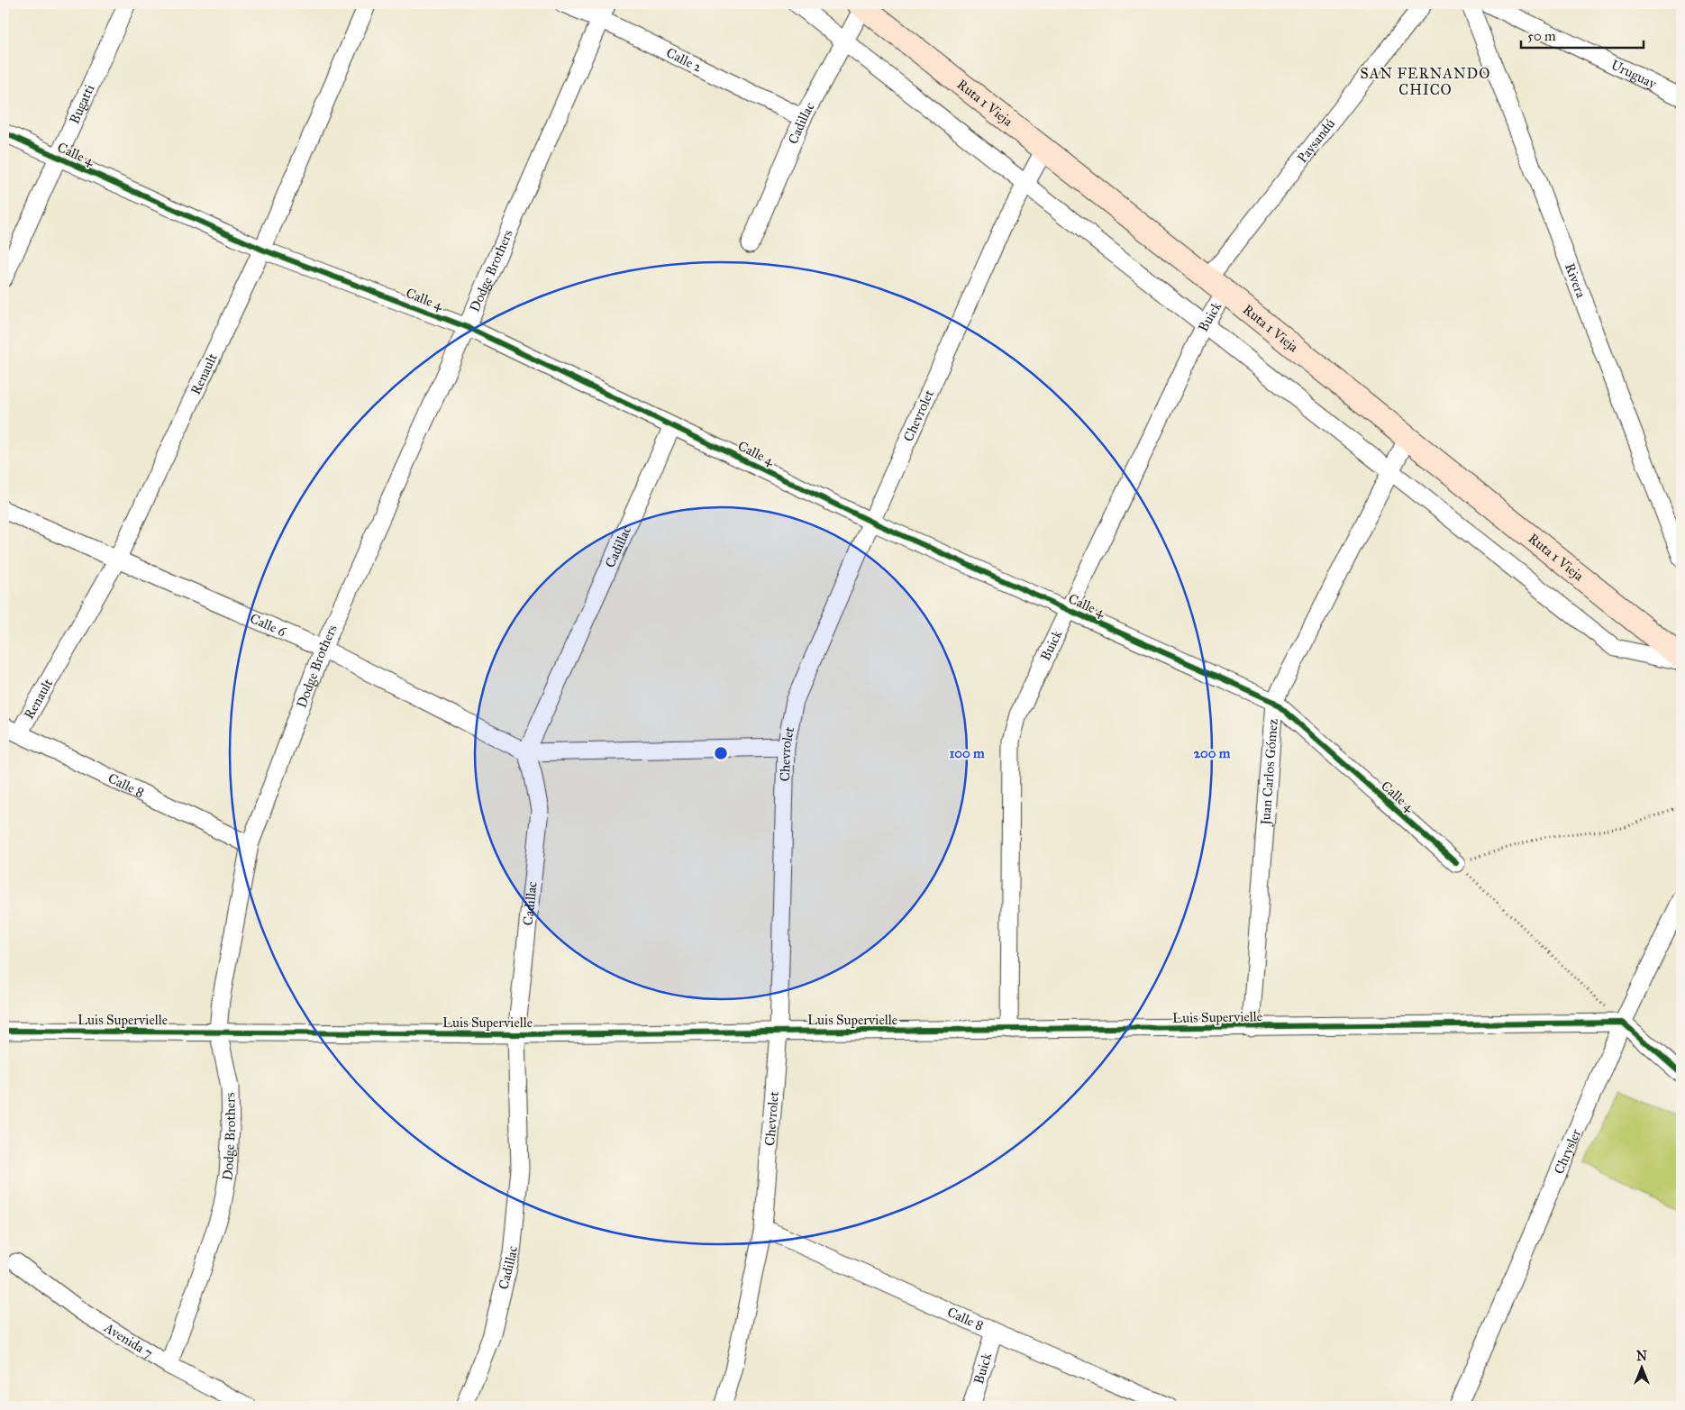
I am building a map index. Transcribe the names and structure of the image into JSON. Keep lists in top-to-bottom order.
{
  "streets": {
    "street": [
      "Calle 2",
      "Uruguay",
      "Ruta 1 Vieja",
      "Bugatti",
      "Cadillac",
      "Paysandú",
      "Calle 4",
      "Dodge Brothers",
      "Rivera",
      "Buick",
      "Renault",
      "Chevrolet",
      "Calle 6",
      "Juan Carlos Gómez",
      "Calle 8",
      "Luis Supervielle",
      "Chrysler",
      "Avenida 7"
    ]
  },
  "crossings": [
    ["Calle 2", "Cadillac"],
    ["Calle 2", "Dodge Brothers"],
    ["Ruta 1 Vieja", "Cadillac"],
    ["Ruta 1 Vieja", "Paysandú"],
    ["Ruta 1 Vieja", "Buick"],
    ["Ruta 1 Vieja", "Chevrolet"],
    ["Ruta 1 Vieja", "Juan Carlos Gómez"],
    ["Bugatti", "Calle 4"],
    ["Cadillac", "Calle 4"],
    ["Cadillac", "Calle 6"],
    ["Cadillac", "Luis Supervielle"],
    ["Paysandú", "Buick"],
    ["Calle 4", "Dodge Brothers"],
    ["Calle 4", "Buick"],
    ["Calle 4", "Renault"],
    ["Calle 4", "Chevrolet"],
    ["Calle 4", "Juan Carlos Gómez"],
    ["Dodge Brothers", "Calle 6"],
    ["Dodge Brothers", "Calle 8"],
    ["Dodge Brothers", "Luis Supervielle"],
    ["Dodge Brothers", "Avenida 7"],
    ["Buick", "Calle 8"],
    ["Buick", "Luis Supervielle"],
    ["Renault", "Calle 6"],
    ["Renault", "Calle 8"],
    ["Chevrolet", "Calle 8"],
    ["Chevrolet", "Luis Supervielle"],
    ["Juan Carlos Gómez", "Luis Supervielle"],
    ["Luis Supervielle", "Chrysler"]
  ],
  "districts": ["SAN FERNANDO CHICO"],
  "scale_bar": "50 m",
  "north": "top",
  "rings": ["100 m", "200 m"]
}
